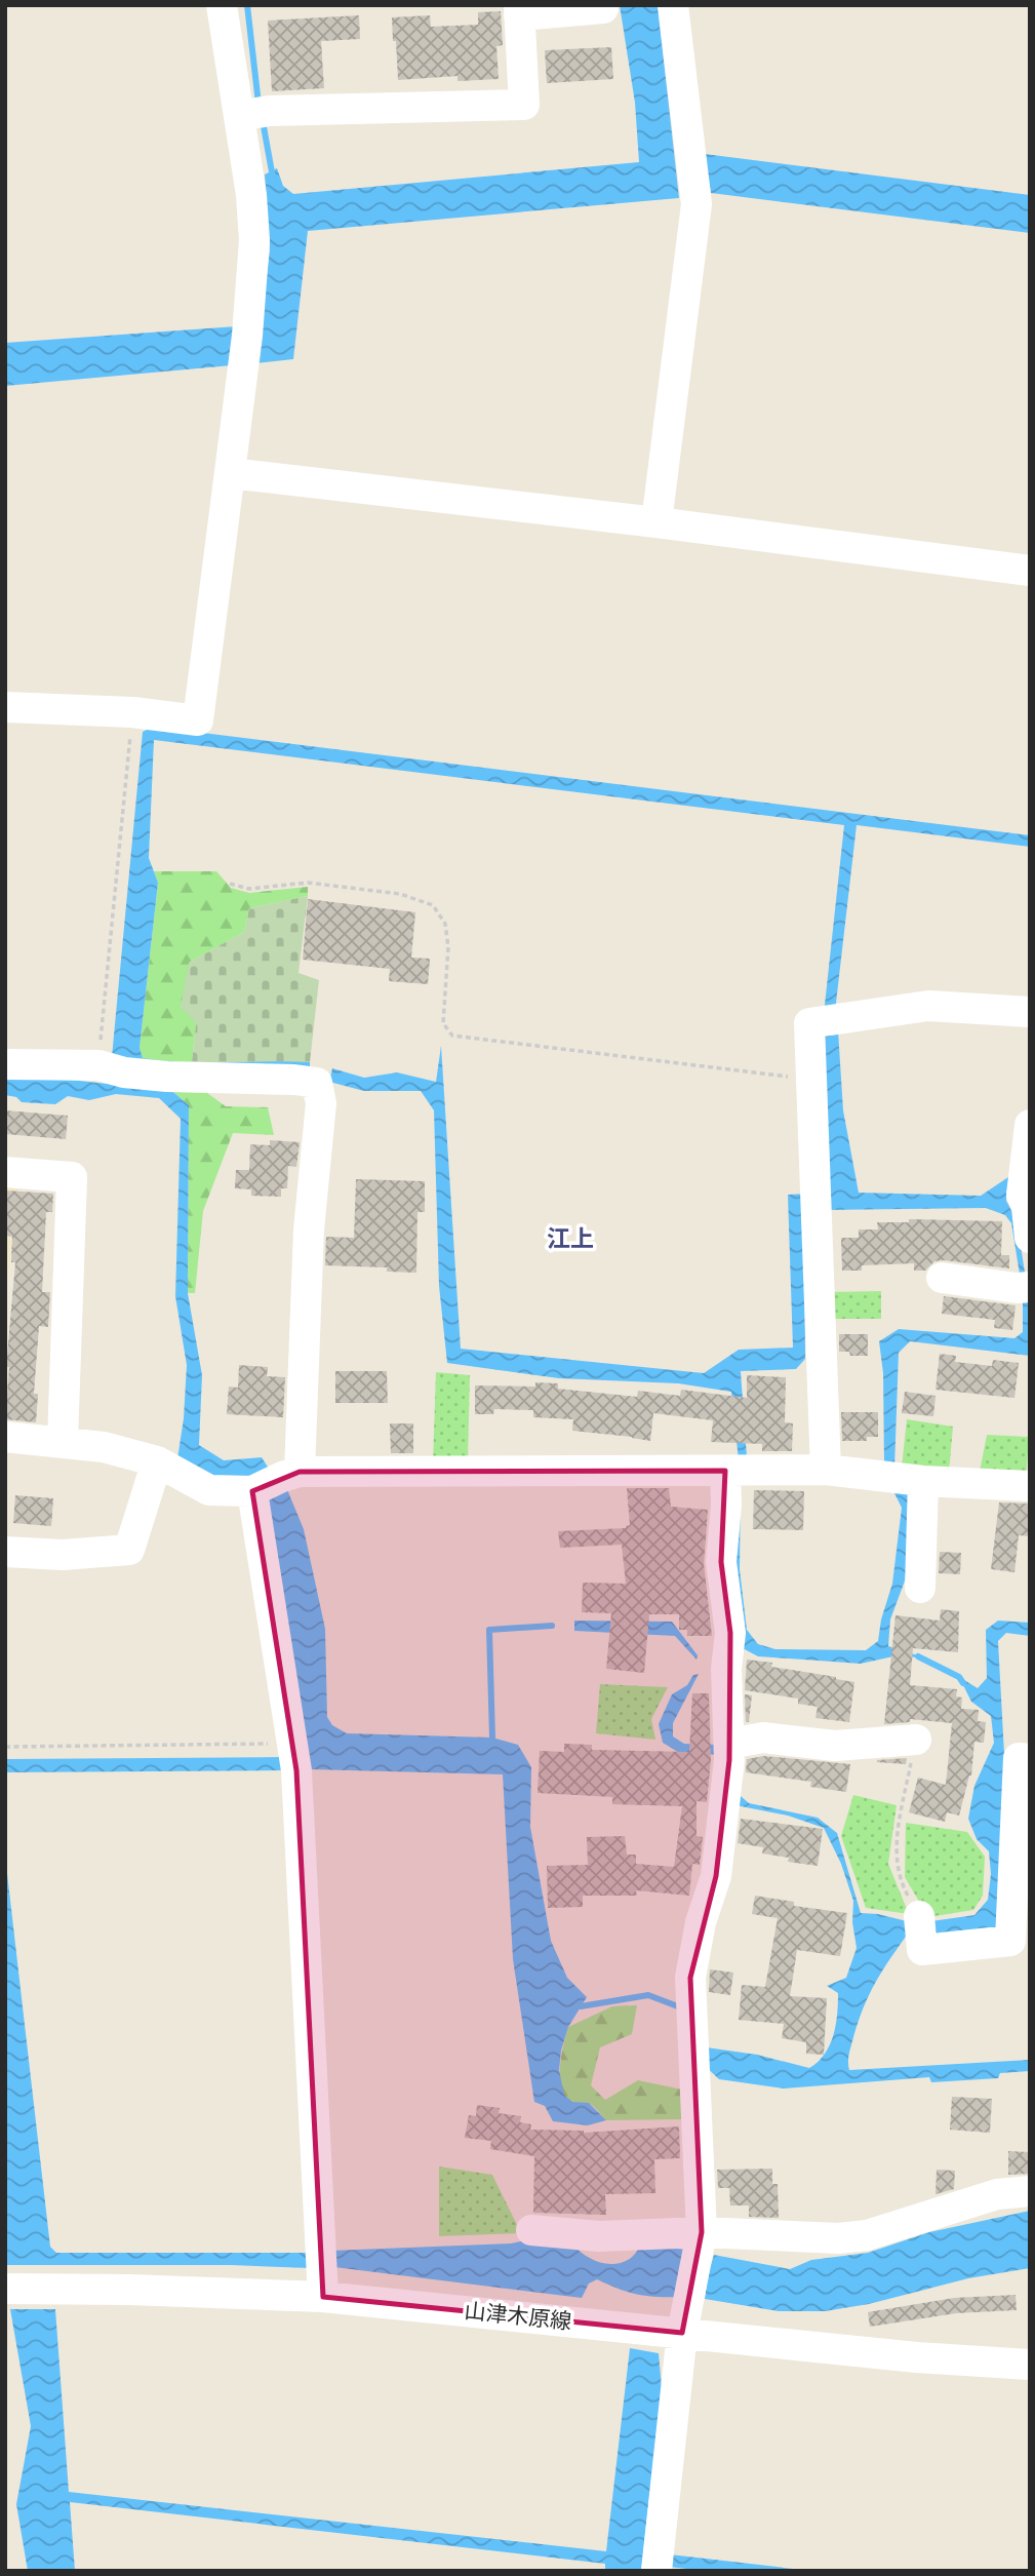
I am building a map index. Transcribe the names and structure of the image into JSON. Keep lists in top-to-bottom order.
{
  "streets": {
    "street": ["山津木原線"]
  },
  "districts": ["江上"]
}
